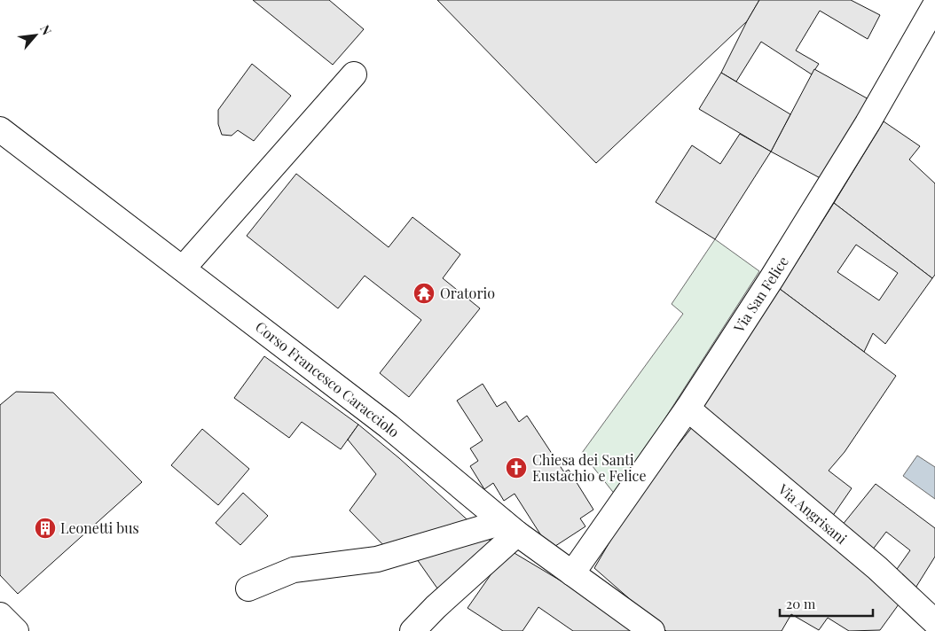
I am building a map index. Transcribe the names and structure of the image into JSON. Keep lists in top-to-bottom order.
{
  "streets": {
    "street": ["Via San Felice", "Corso Francesco Caracciolo", "Via Angrisani"]
  },
  "crossings": [
    ["Via San Felice", "Corso Francesco Caracciolo"],
    ["Via San Felice", "Via Angrisani"]
  ],
  "places": {
    "temple": ["Oratorio"],
    "church": ["Chiesa dei Santi Eustachio e Felice"],
    "building": ["Leonetti bus"]
  },
  "scale_bar": "20 m",
  "north": "top right"
}
